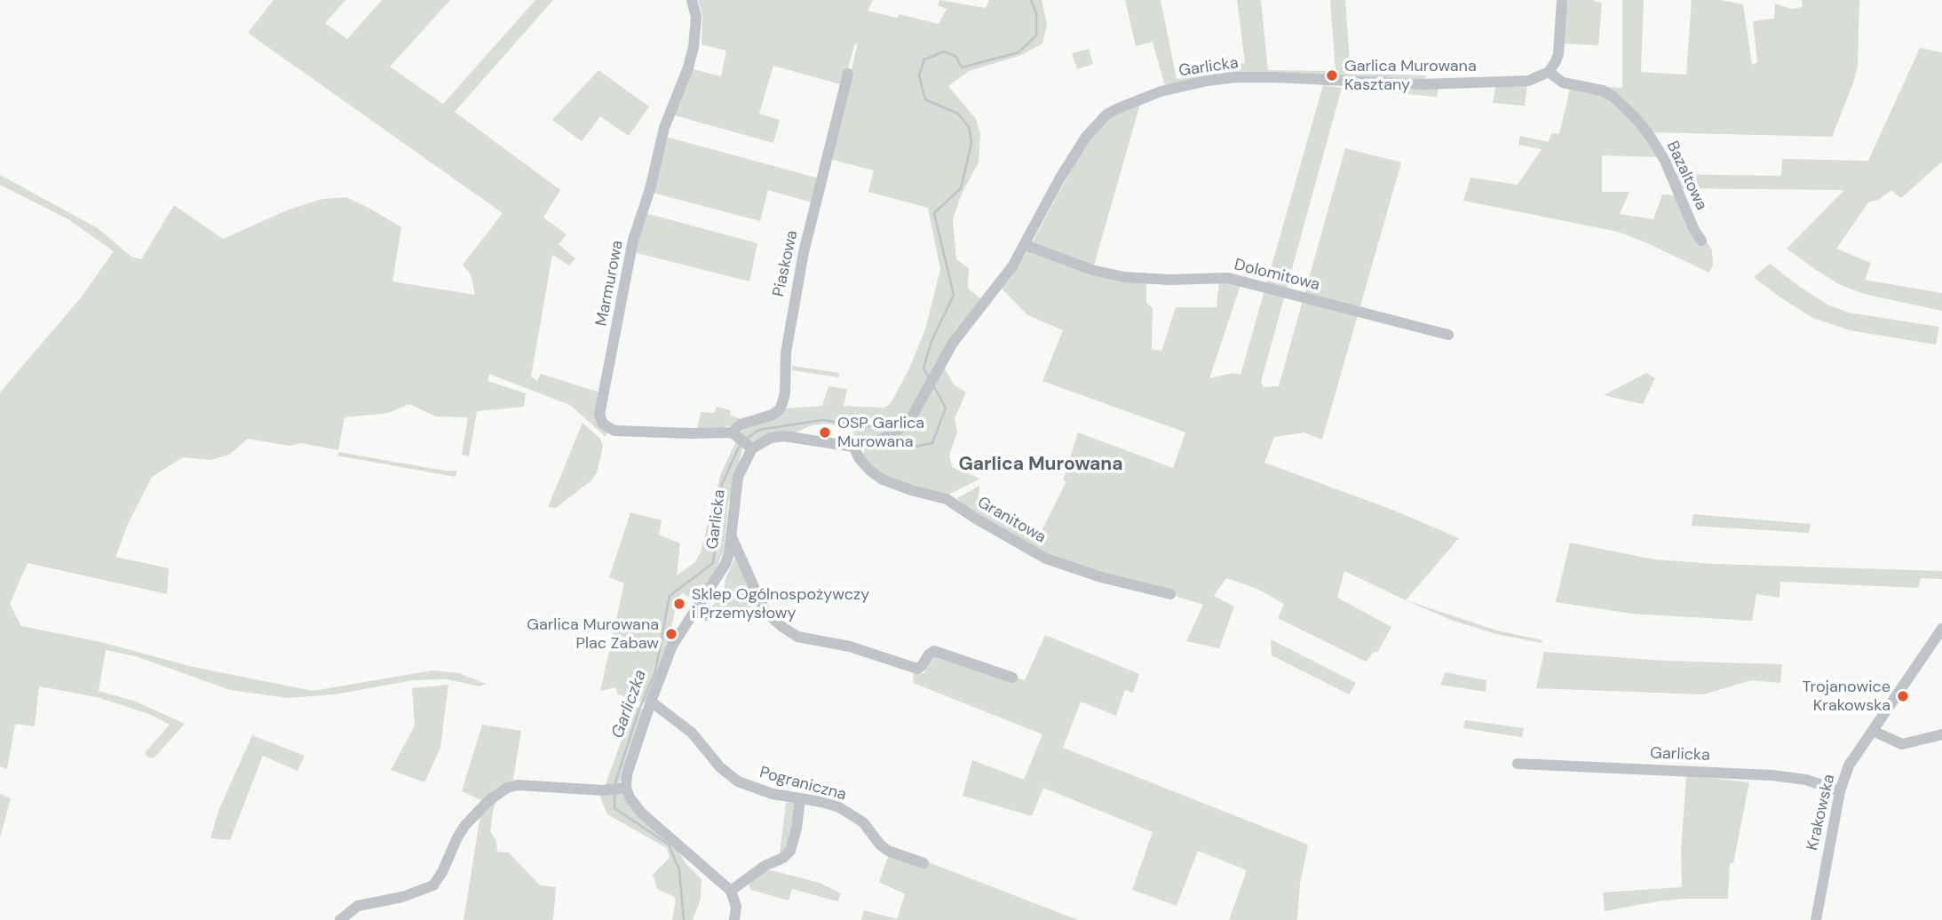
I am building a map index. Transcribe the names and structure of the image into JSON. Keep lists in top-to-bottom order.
{
  "streets": {
    "street": [
      "Garlicka",
      "Bazaltowa",
      "Piaskowa",
      "Dolomitowa",
      "Marmurowa",
      "Granitowa",
      "Pograniczna",
      "Krakowska"
    ]
  },
  "crossings": [
    ["Garlicka", "Bazaltowa"],
    ["Garlicka", "Dolomitowa"],
    ["Garlicka", "Granitowa"],
    ["Garlicka", "Pograniczna"],
    ["Garlicka", "Krakowska"],
    ["Piaskowa", "Marmurowa"]
  ],
  "districts": ["Garlica Murowana"],
  "water": ["Garliczka"],
  "places": [
    "Garlica Murowana Kasztany",
    "OSP Garlica Murowana",
    "Sklep Ogólnospożywczy i Przemysłowy",
    "Garlica Murowana Plac Zabaw",
    "Trojanowice Krakowska"
  ]
}
